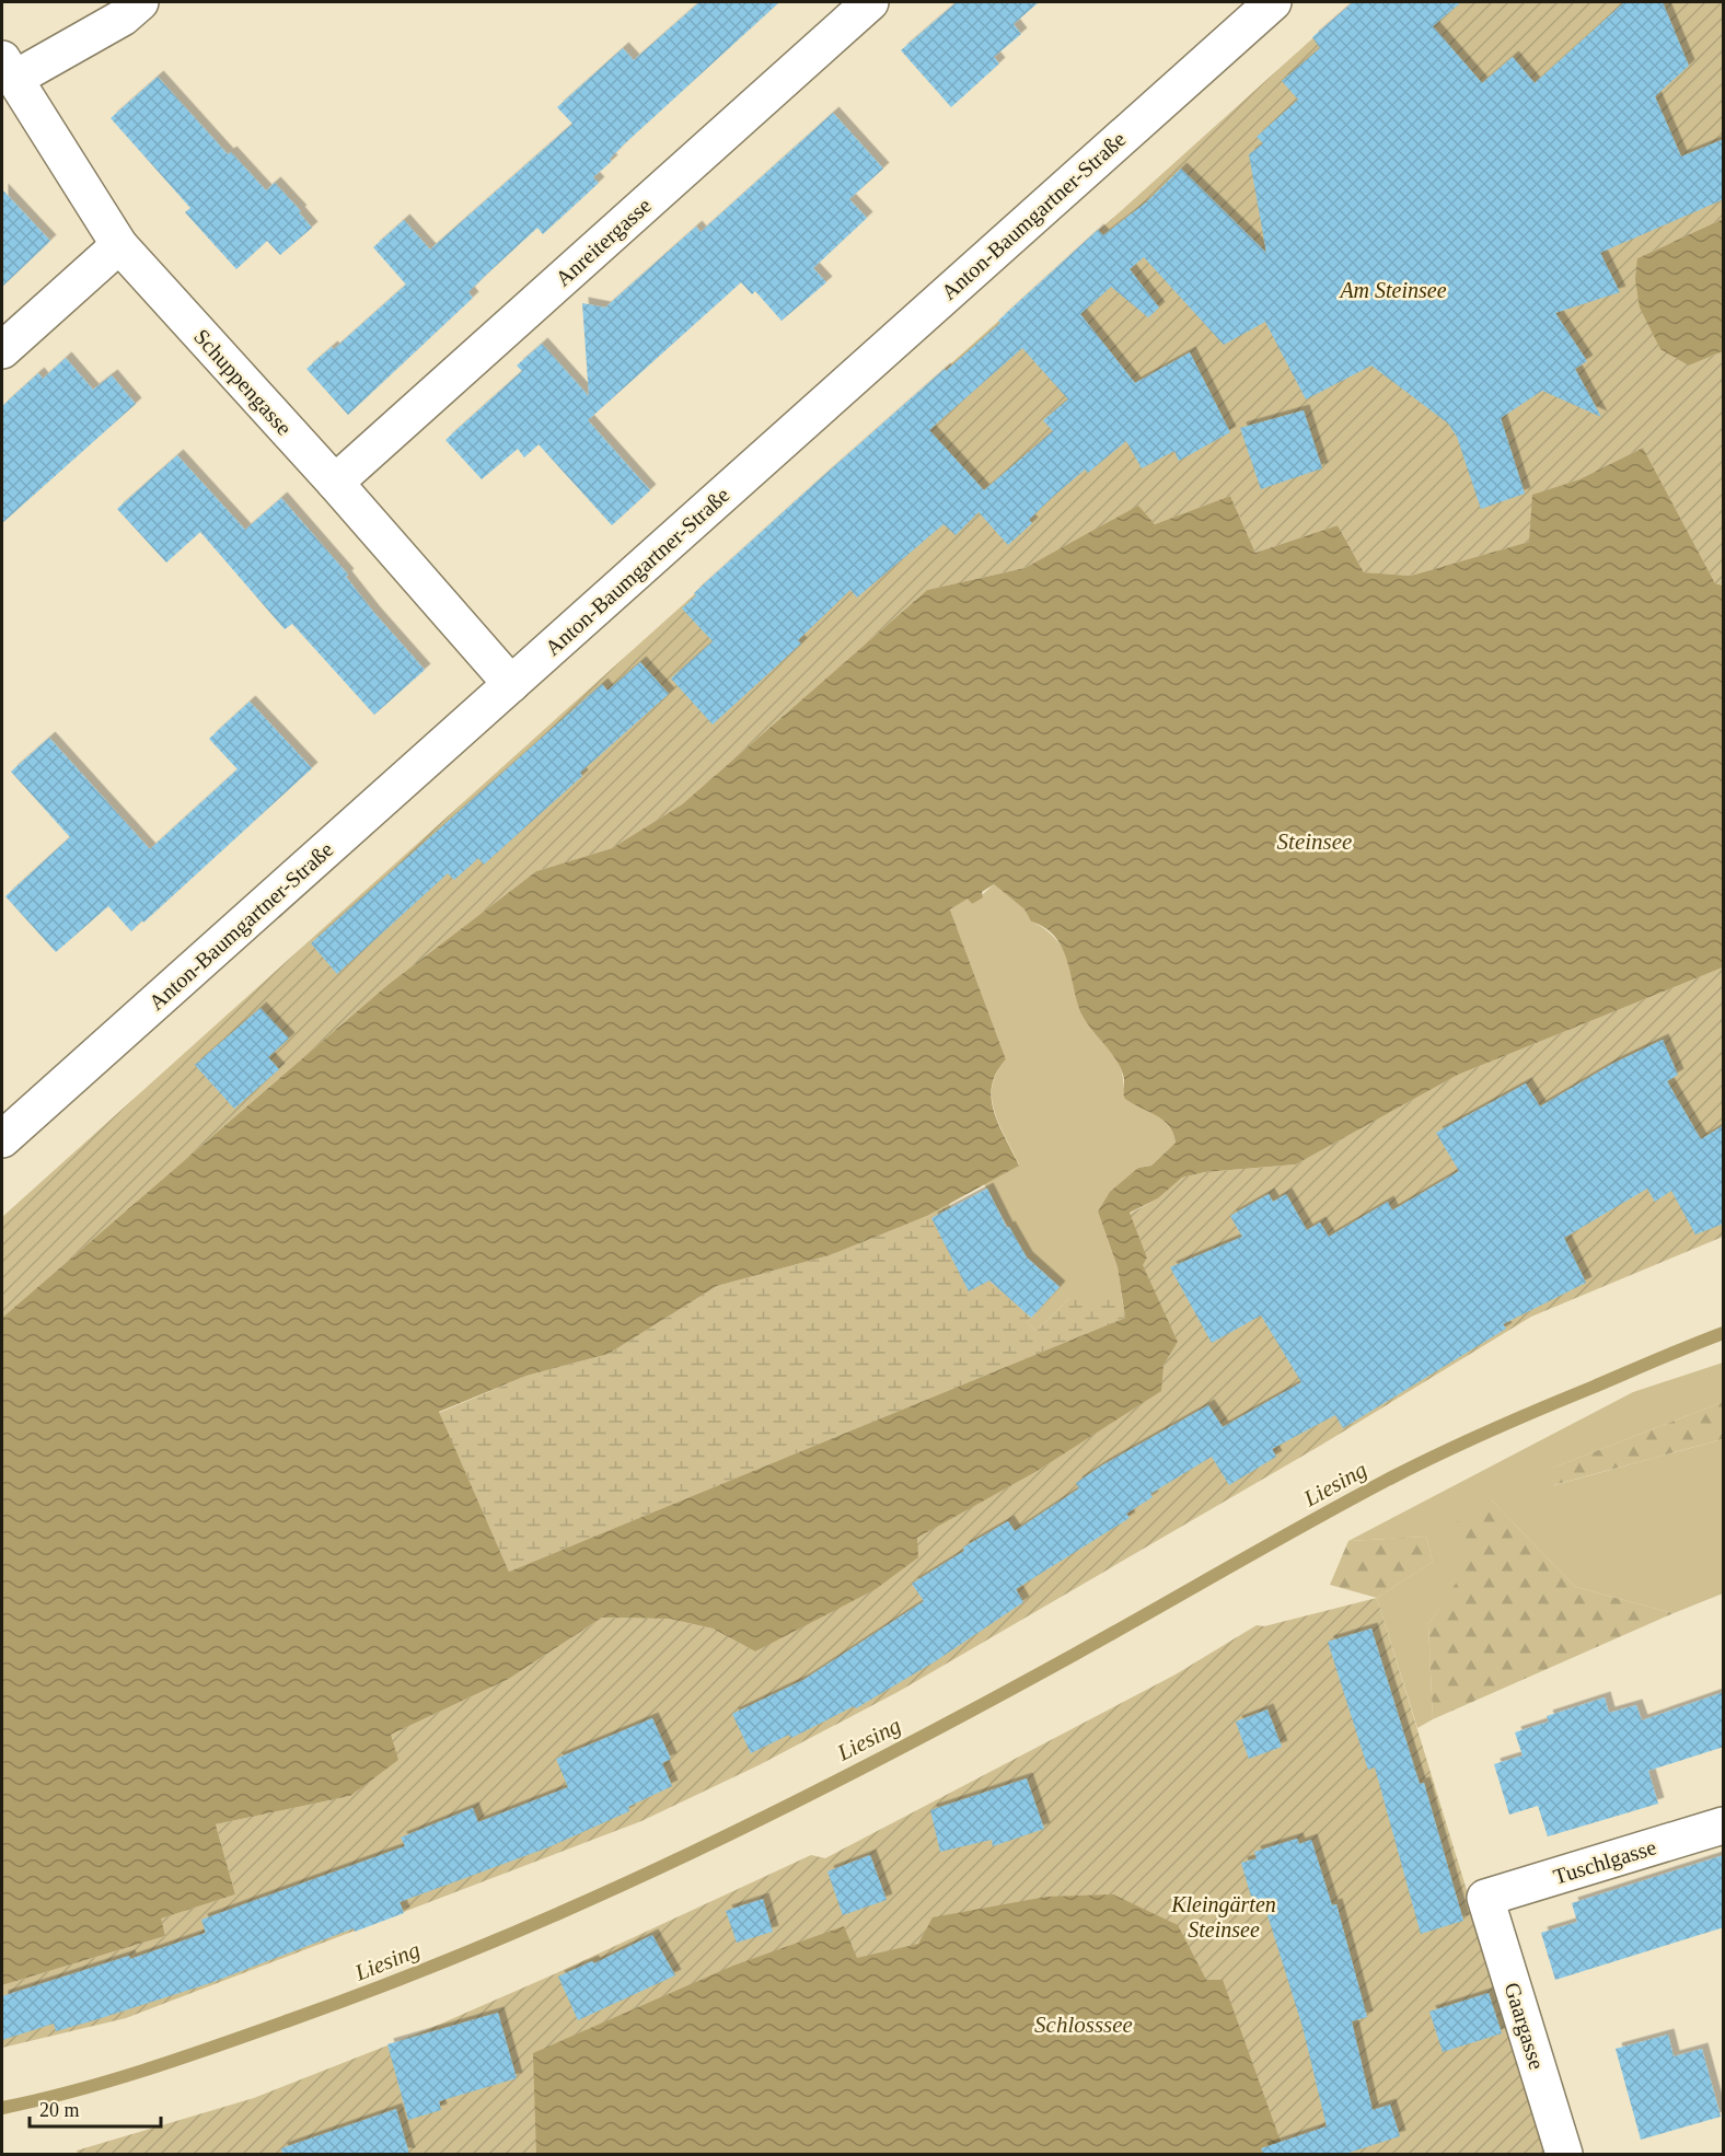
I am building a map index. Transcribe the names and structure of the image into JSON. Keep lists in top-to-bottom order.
{
  "streets": {
    "street": [
      "Anton-Baumgartner-Straße",
      "Anreitergasse",
      "Schuppengasse",
      "Tuschlgasse",
      "Gaargasse"
    ]
  },
  "crossings": [
    ["Anton-Baumgartner-Straße", "Schuppengasse"],
    ["Anreitergasse", "Schuppengasse"],
    ["Tuschlgasse", "Gaargasse"]
  ],
  "water": ["Steinsee", "Liesing", "Schlosssee"],
  "parks": ["Am Steinsee", "Kleingärten Steinsee"],
  "scale_bar": "20 m"
}
